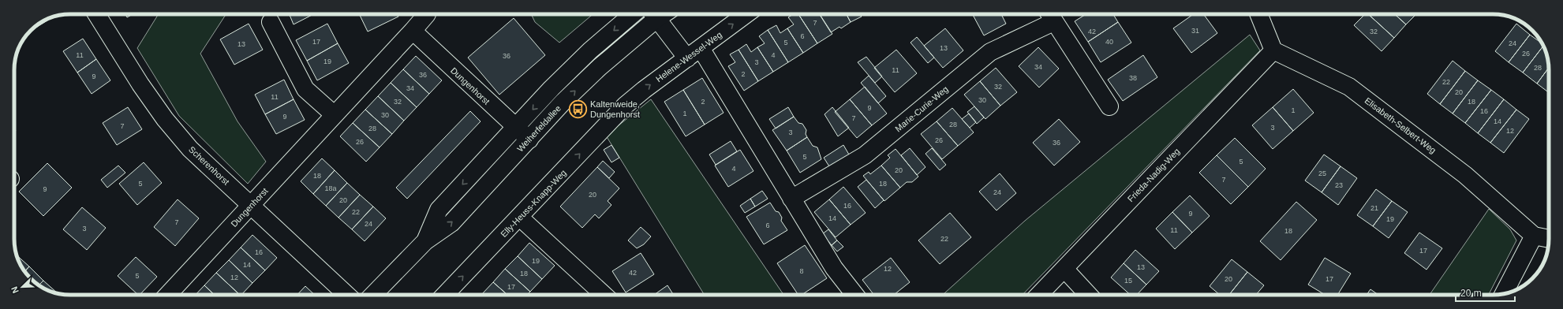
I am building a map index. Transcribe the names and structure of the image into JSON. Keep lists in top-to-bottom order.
{
  "streets": {
    "street": [
      "Helene-Wessel-Weg",
      "Dungenhorst",
      "Marie-Curie-Weg",
      "Elisabeth-Selbert-Weg",
      "Weiherfeldallee",
      "Scherenhorst",
      "Frieda-Nadig-Weg",
      "Elly-Heuss-Knapp-Weg"
    ]
  },
  "crossings": [
    ["Helene-Wessel-Weg", "Elly-Heuss-Knapp-Weg"],
    ["Dungenhorst", "Weiherfeldallee"],
    ["Dungenhorst", "Scherenhorst"],
    ["Elisabeth-Selbert-Weg", "Frieda-Nadig-Weg"]
  ],
  "one_way": ["Helene-Wessel-Weg", "Elly-Heuss-Knapp-Weg"],
  "places": {
    "bus stop": ["Kaltenweide, Dungenhorst"]
  },
  "house_numbers": [
    "7",
    "31",
    "42",
    "32",
    "6",
    "17",
    "40",
    "5",
    "24",
    "13",
    "13",
    "26",
    "11",
    "4",
    "36",
    "19",
    "3",
    "34",
    "28",
    "11",
    "2",
    "36",
    "9",
    "38",
    "22",
    "32",
    "34",
    "20",
    "11",
    "30",
    "32",
    "2",
    "18",
    "9",
    "1",
    "16",
    "1",
    "30",
    "9",
    "7",
    "14",
    "28",
    "7",
    "3",
    "28",
    "12",
    "3",
    "26",
    "26",
    "36",
    "5",
    "5",
    "4",
    "20",
    "25",
    "18",
    "7",
    "5",
    "18",
    "23",
    "18a",
    "9",
    "24",
    "20",
    "20",
    "16",
    "21",
    "22",
    "9",
    "14",
    "19",
    "7",
    "24",
    "6",
    "3",
    "11",
    "18",
    "22",
    "17",
    "16",
    "19",
    "14",
    "13",
    "12",
    "8",
    "42",
    "18",
    "5",
    "12",
    "20",
    "17",
    "15",
    "17"
  ],
  "scale_bar": "20 m",
  "north": "bottom left"
}
